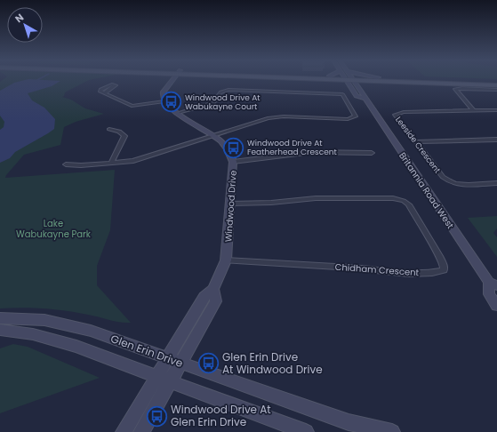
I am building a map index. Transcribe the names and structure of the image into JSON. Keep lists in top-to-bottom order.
{
  "streets": {
    "street": [
      "Leeside Crescent",
      "Britannia Road West",
      "Windwood Drive",
      "Chidham Crescent",
      "Glen Erin Drive"
    ]
  },
  "crossings": [
    ["Windwood Drive", "Chidham Crescent"],
    ["Windwood Drive", "Glen Erin Drive"]
  ],
  "parks": ["Lake Wabukayne Park"],
  "places": {
    "bus stop": [
      "Windwood Drive At Wabukayne Court",
      "Windwood Drive At Featherhead Crescent",
      "Glen Erin Drive At Windwood Drive",
      "Windwood Drive At Glen Erin Drive"
    ]
  },
  "north": "top left"
}
